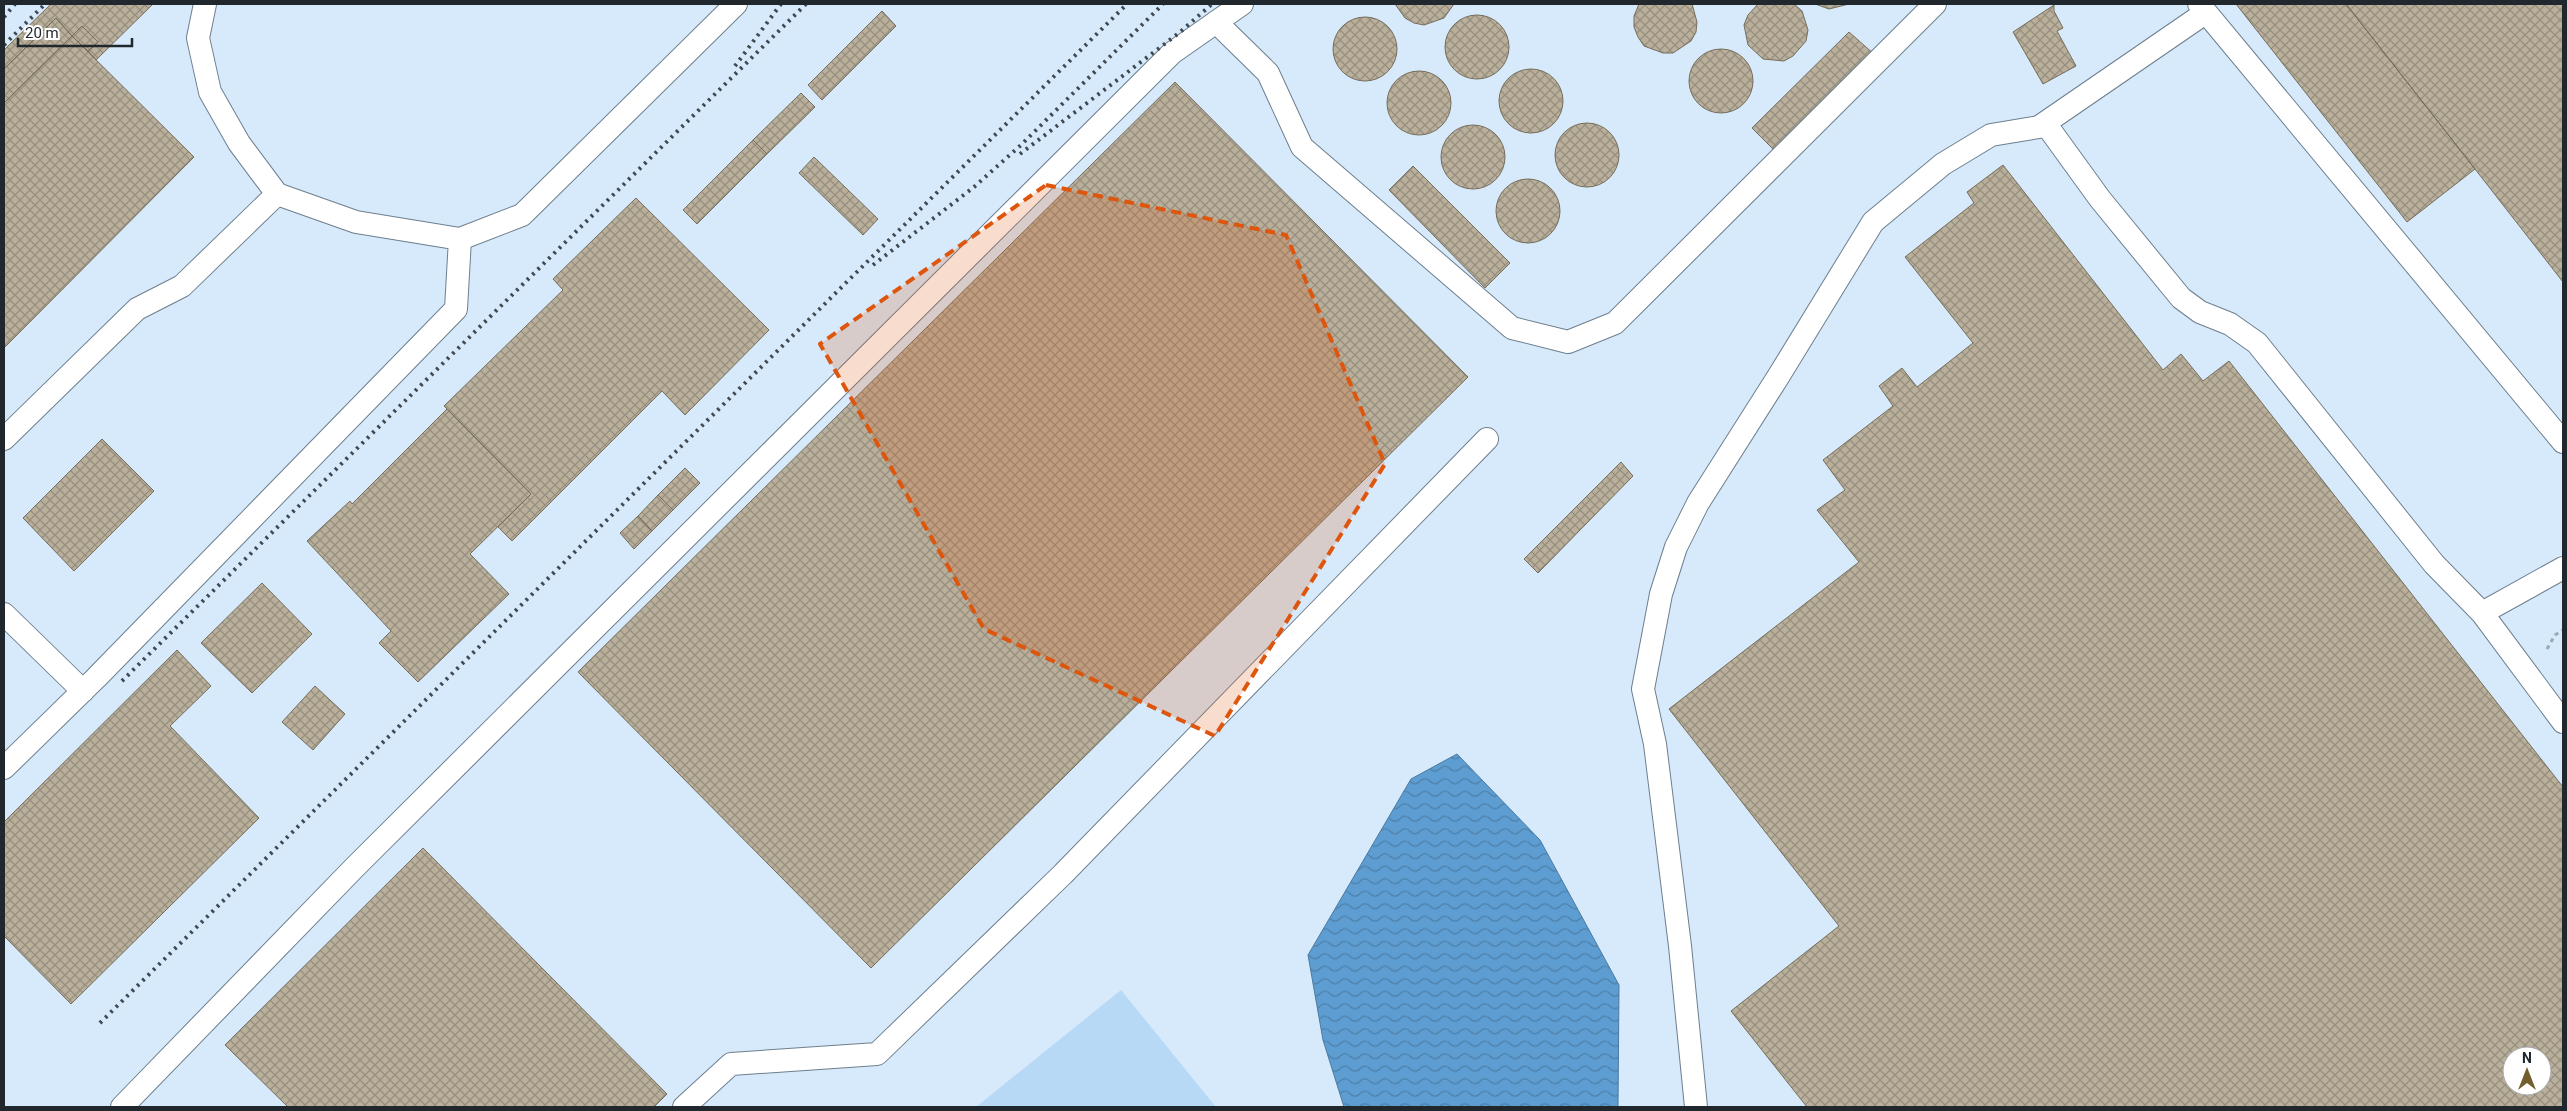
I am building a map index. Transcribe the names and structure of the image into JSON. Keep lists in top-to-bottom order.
{
  "scale_bar": "20 m",
  "north": "top"
}
